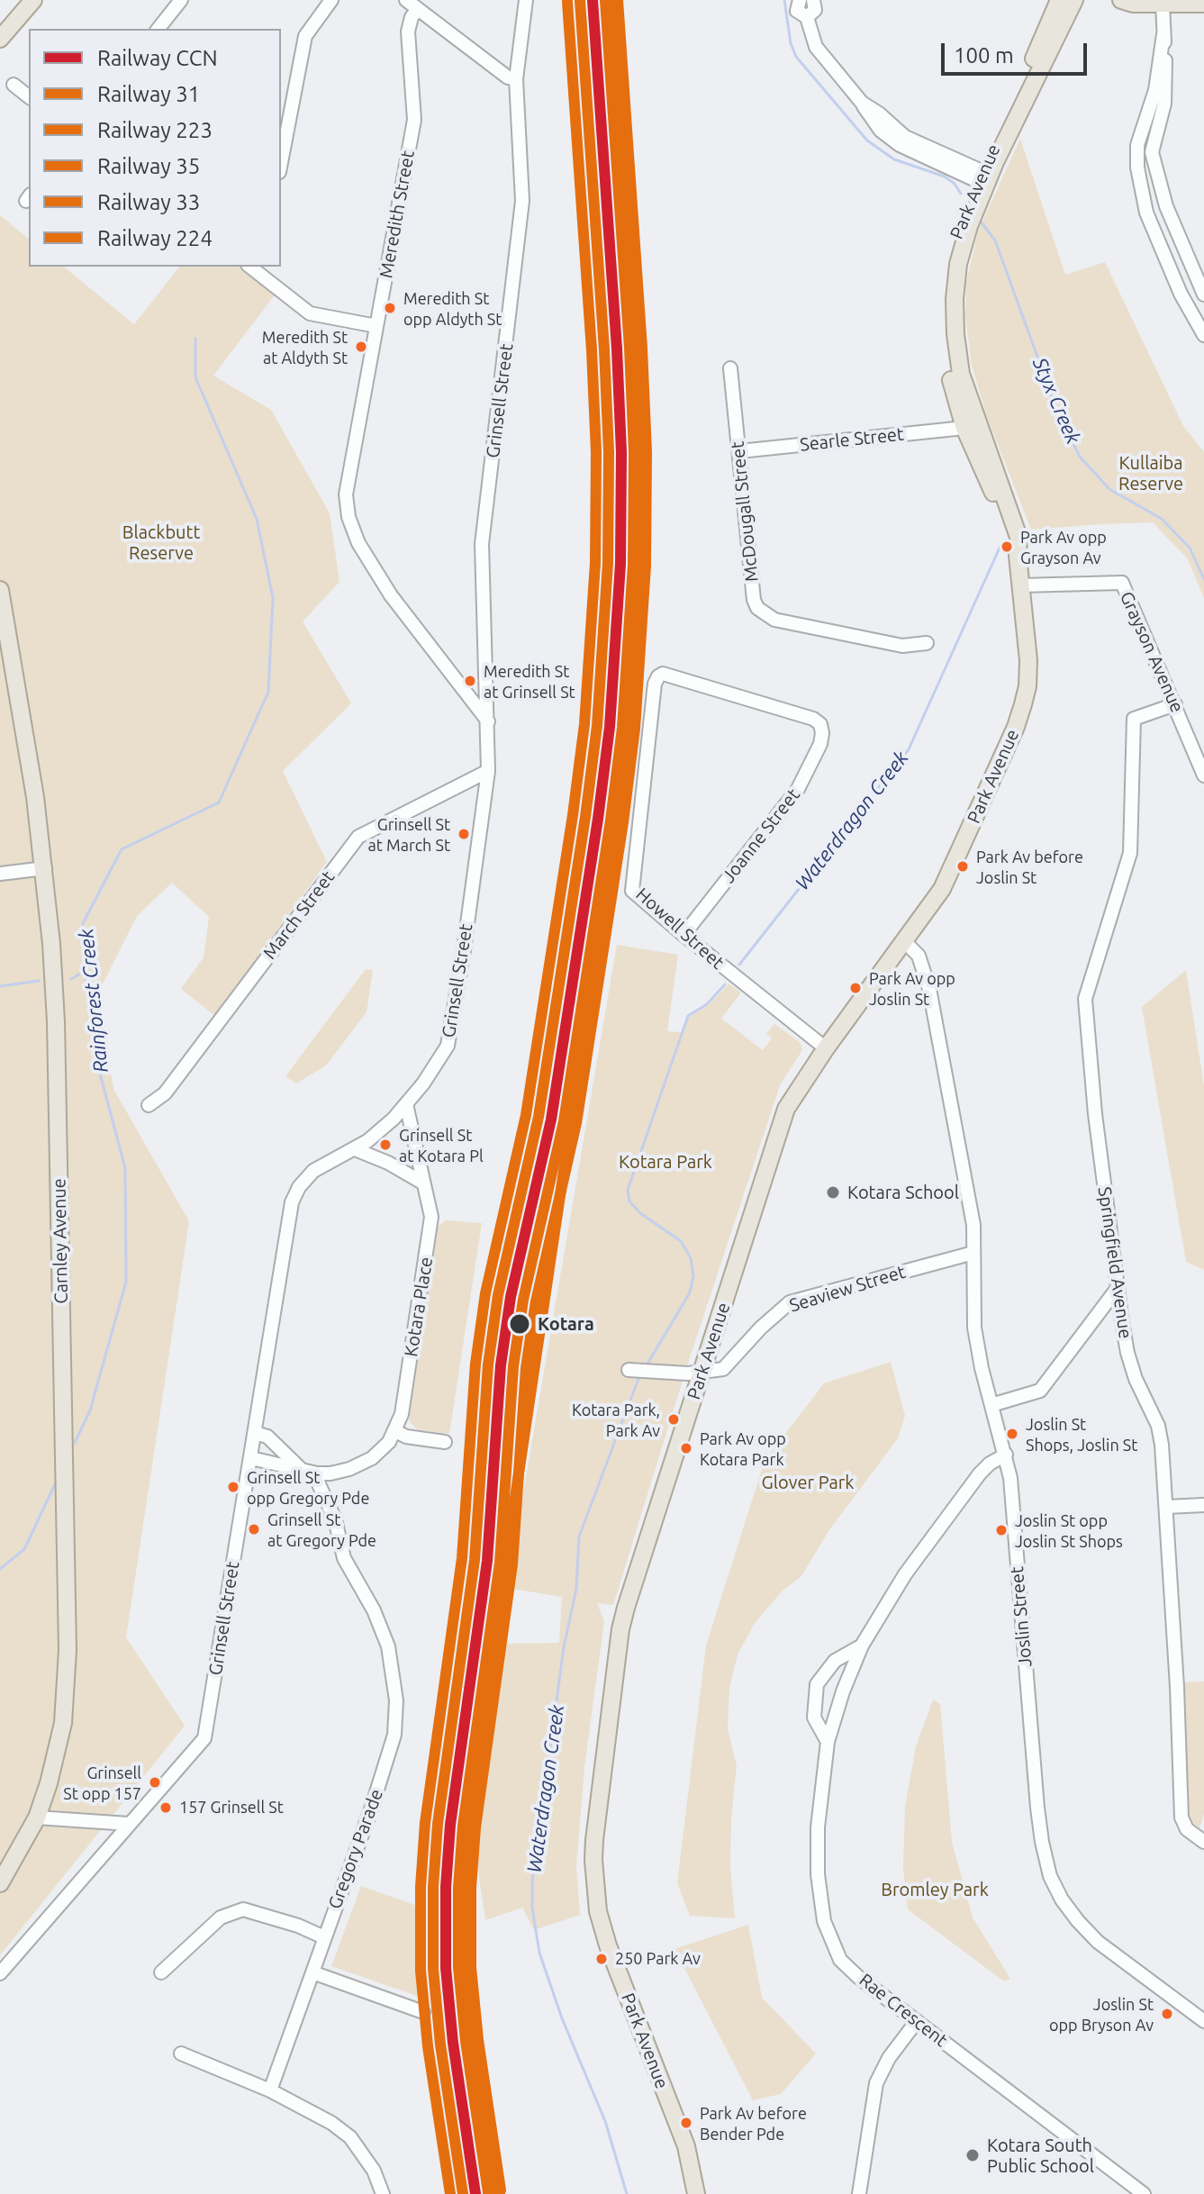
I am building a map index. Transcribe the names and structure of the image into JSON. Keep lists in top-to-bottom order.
{
  "streets": {
    "main road": ["Park Avenue", "Carnley Avenue"],
    "street": [
      "Meredith Street",
      "Grinsell Street",
      "Searle Street",
      "McDougall Street",
      "Grayson Avenue",
      "Joanne Street",
      "March Street",
      "Howell Street",
      "Springfield Avenue",
      "Seaview Street",
      "Kotara Place",
      "Joslin Street",
      "Gregory Parade",
      "Rae Crescent"
    ]
  },
  "crossings": [
    ["Park Avenue", "Searle Street"],
    ["Park Avenue", "Grayson Avenue"],
    ["Park Avenue", "Howell Street"],
    ["Park Avenue", "Seaview Street"],
    ["Park Avenue", "Joslin Street"],
    ["Meredith Street", "Grinsell Street"],
    ["Grinsell Street", "March Street"],
    ["Grinsell Street", "Kotara Place"],
    ["Searle Street", "McDougall Street"],
    ["Grayson Avenue", "Springfield Avenue"],
    ["Joanne Street", "Howell Street"],
    ["Seaview Street", "Joslin Street"],
    ["Kotara Place", "Gregory Parade"],
    ["Joslin Street", "Rae Crescent"]
  ],
  "water": ["Styx Creek", "Waterdragon Creek", "Rainforest Creek"],
  "parks": [
    "Kullaiba Reserve",
    "Blackbutt Reserve",
    "Kotara Park",
    "Glover Park",
    "Bromley Park"
  ],
  "places": [
    "Meredith St opp Aldyth St",
    "Meredith St at Aldyth St",
    "Park Av opp Grayson Av",
    "Meredith St at Grinsell St",
    "Grinsell St at March St",
    "Park Av before Joslin St",
    "Park Av opp Joslin St",
    "Grinsell St at Kotara Pl",
    "Kotara School",
    "Kotara",
    "Kotara Park, Park Av",
    "Joslin St Shops, Joslin St",
    "Park Av opp Kotara Park",
    "Grinsell St opp Gregory Pde",
    "Grinsell St at Gregory Pde",
    "Joslin St opp Joslin St Shops",
    "Grinsell St opp 157",
    "157 Grinsell St",
    "250 Park Av",
    "Joslin St opp Bryson Av",
    "Park Av before Bender Pde",
    "Kotara South Public School"
  ],
  "lines": [
    "rail line CCN",
    "rail line 31",
    "rail line 35",
    "rail line 224",
    "rail line 223",
    "rail line 33"
  ],
  "legend": [
    "Railway CCN",
    "Railway 31",
    "Railway 223",
    "Railway 35",
    "Railway 33",
    "Railway 224"
  ],
  "scale_bar": "100 m"
}
